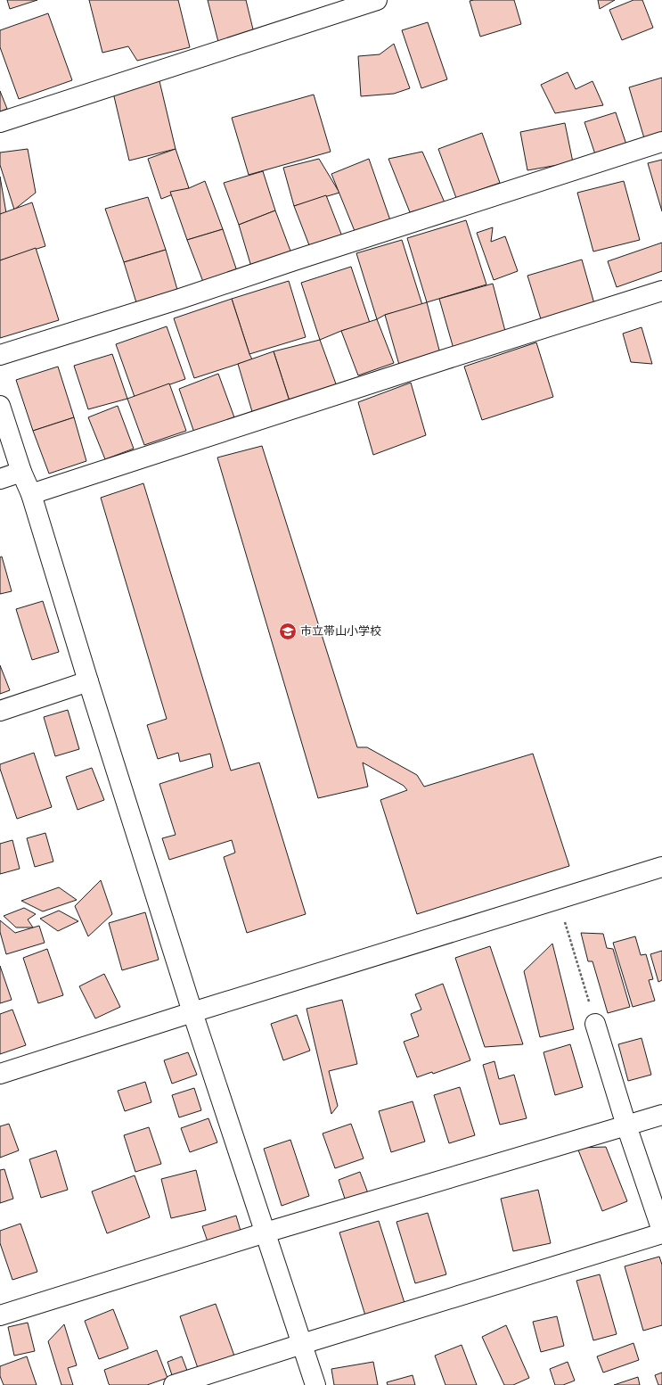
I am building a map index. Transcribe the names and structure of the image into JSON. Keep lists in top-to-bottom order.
{
  "places": {
    "school or university": ["市立帯山小学校"]
  }
}
